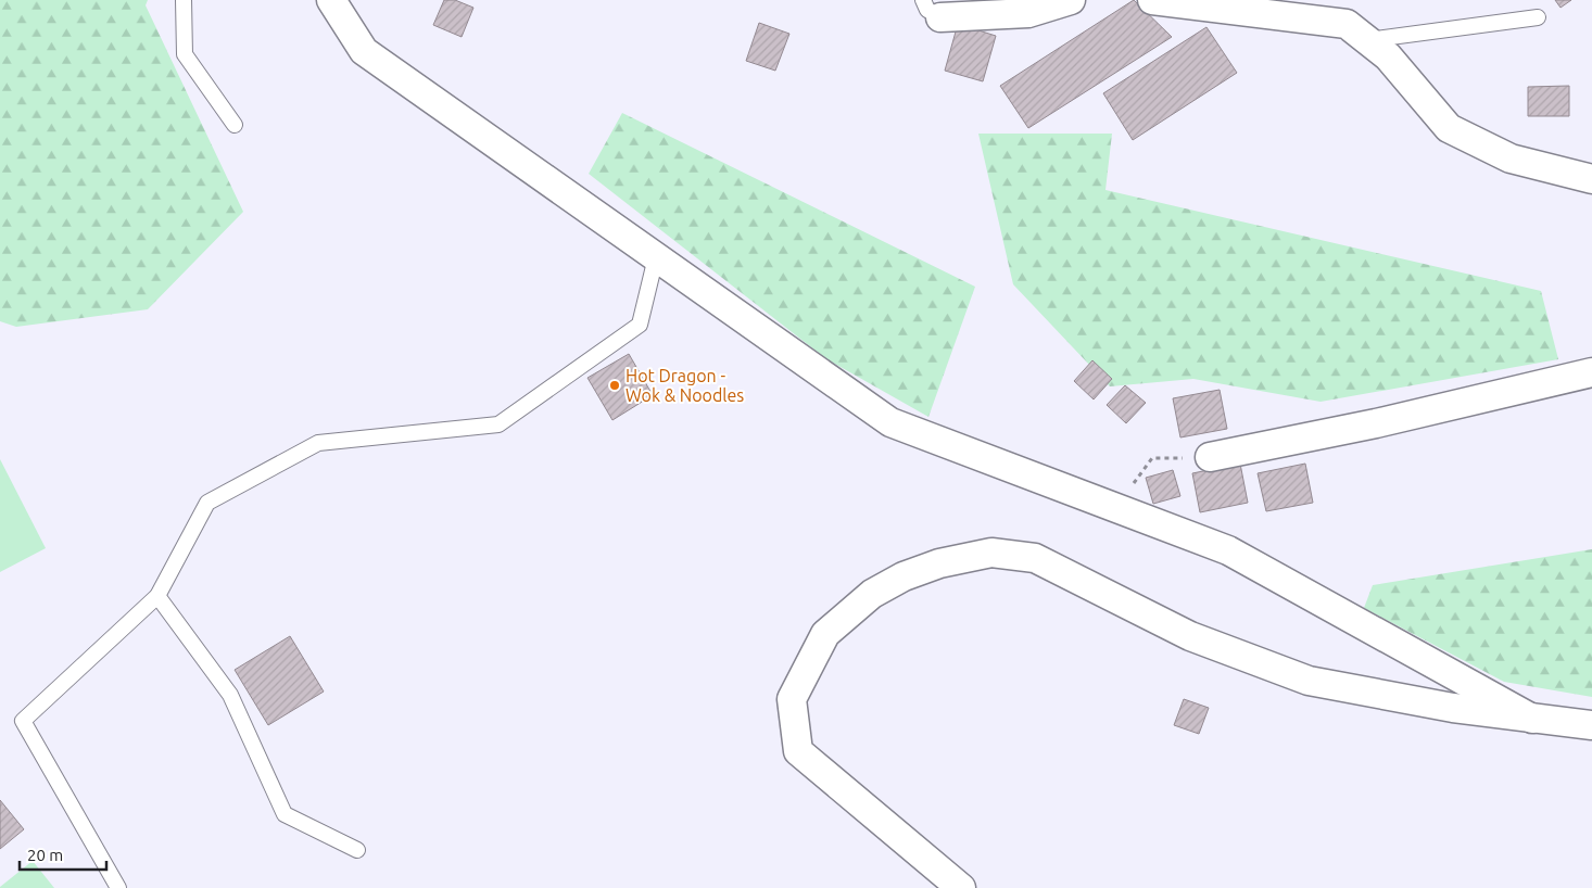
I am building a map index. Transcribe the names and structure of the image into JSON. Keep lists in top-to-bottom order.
{
  "places": ["Hot Dragon - Wok & Noodles"],
  "scale_bar": "20 m"
}
